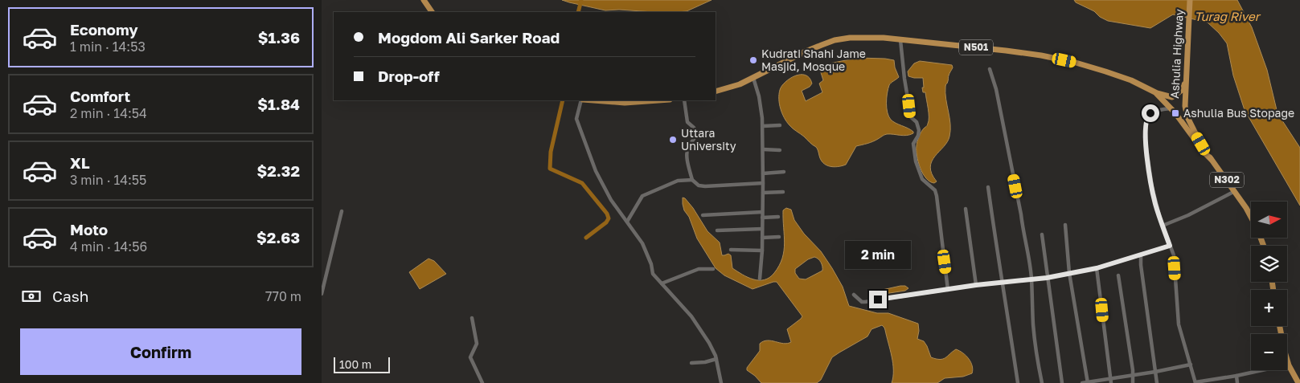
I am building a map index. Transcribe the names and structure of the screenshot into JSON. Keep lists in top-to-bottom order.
{
  "streets": {
    "highway": ["N501", "Ashulia Highway", "N302"]
  },
  "crossings": [
    ["N501", "Ashulia Highway"],
    ["N501", "N302"],
    ["Ashulia Highway", "N302"]
  ],
  "water": ["Turag River"],
  "places": {
    "other": ["Kudrati Shahi Jame Masjid, Mosque", "Uttara University"],
    "transit": ["Ashulia Bus Stopage"]
  },
  "scale_bar": "100 m",
  "north": "right",
  "page": {
    "list": [
      {
        "name": "Economy",
        "note": "1 min · 14:53",
        "value": "$1.36"
      },
      {
        "name": "Comfort",
        "note": "2 min · 14:54",
        "value": "$1.84"
      },
      {
        "name": "XL",
        "note": "3 min · 14:55",
        "value": "$2.32"
      },
      {
        "name": "Moto",
        "note": "4 min · 14:56",
        "value": "$2.63"
      }
    ],
    "banner": ["Mogdom Ali Sarker Road", "Drop-off"],
    "map_buttons": ["+", "−"],
    "bubble": "2 min",
    "pay": ["Cash", "770 m"],
    "buttons": "Confirm",
    "scale": "100 m"
  }
}
